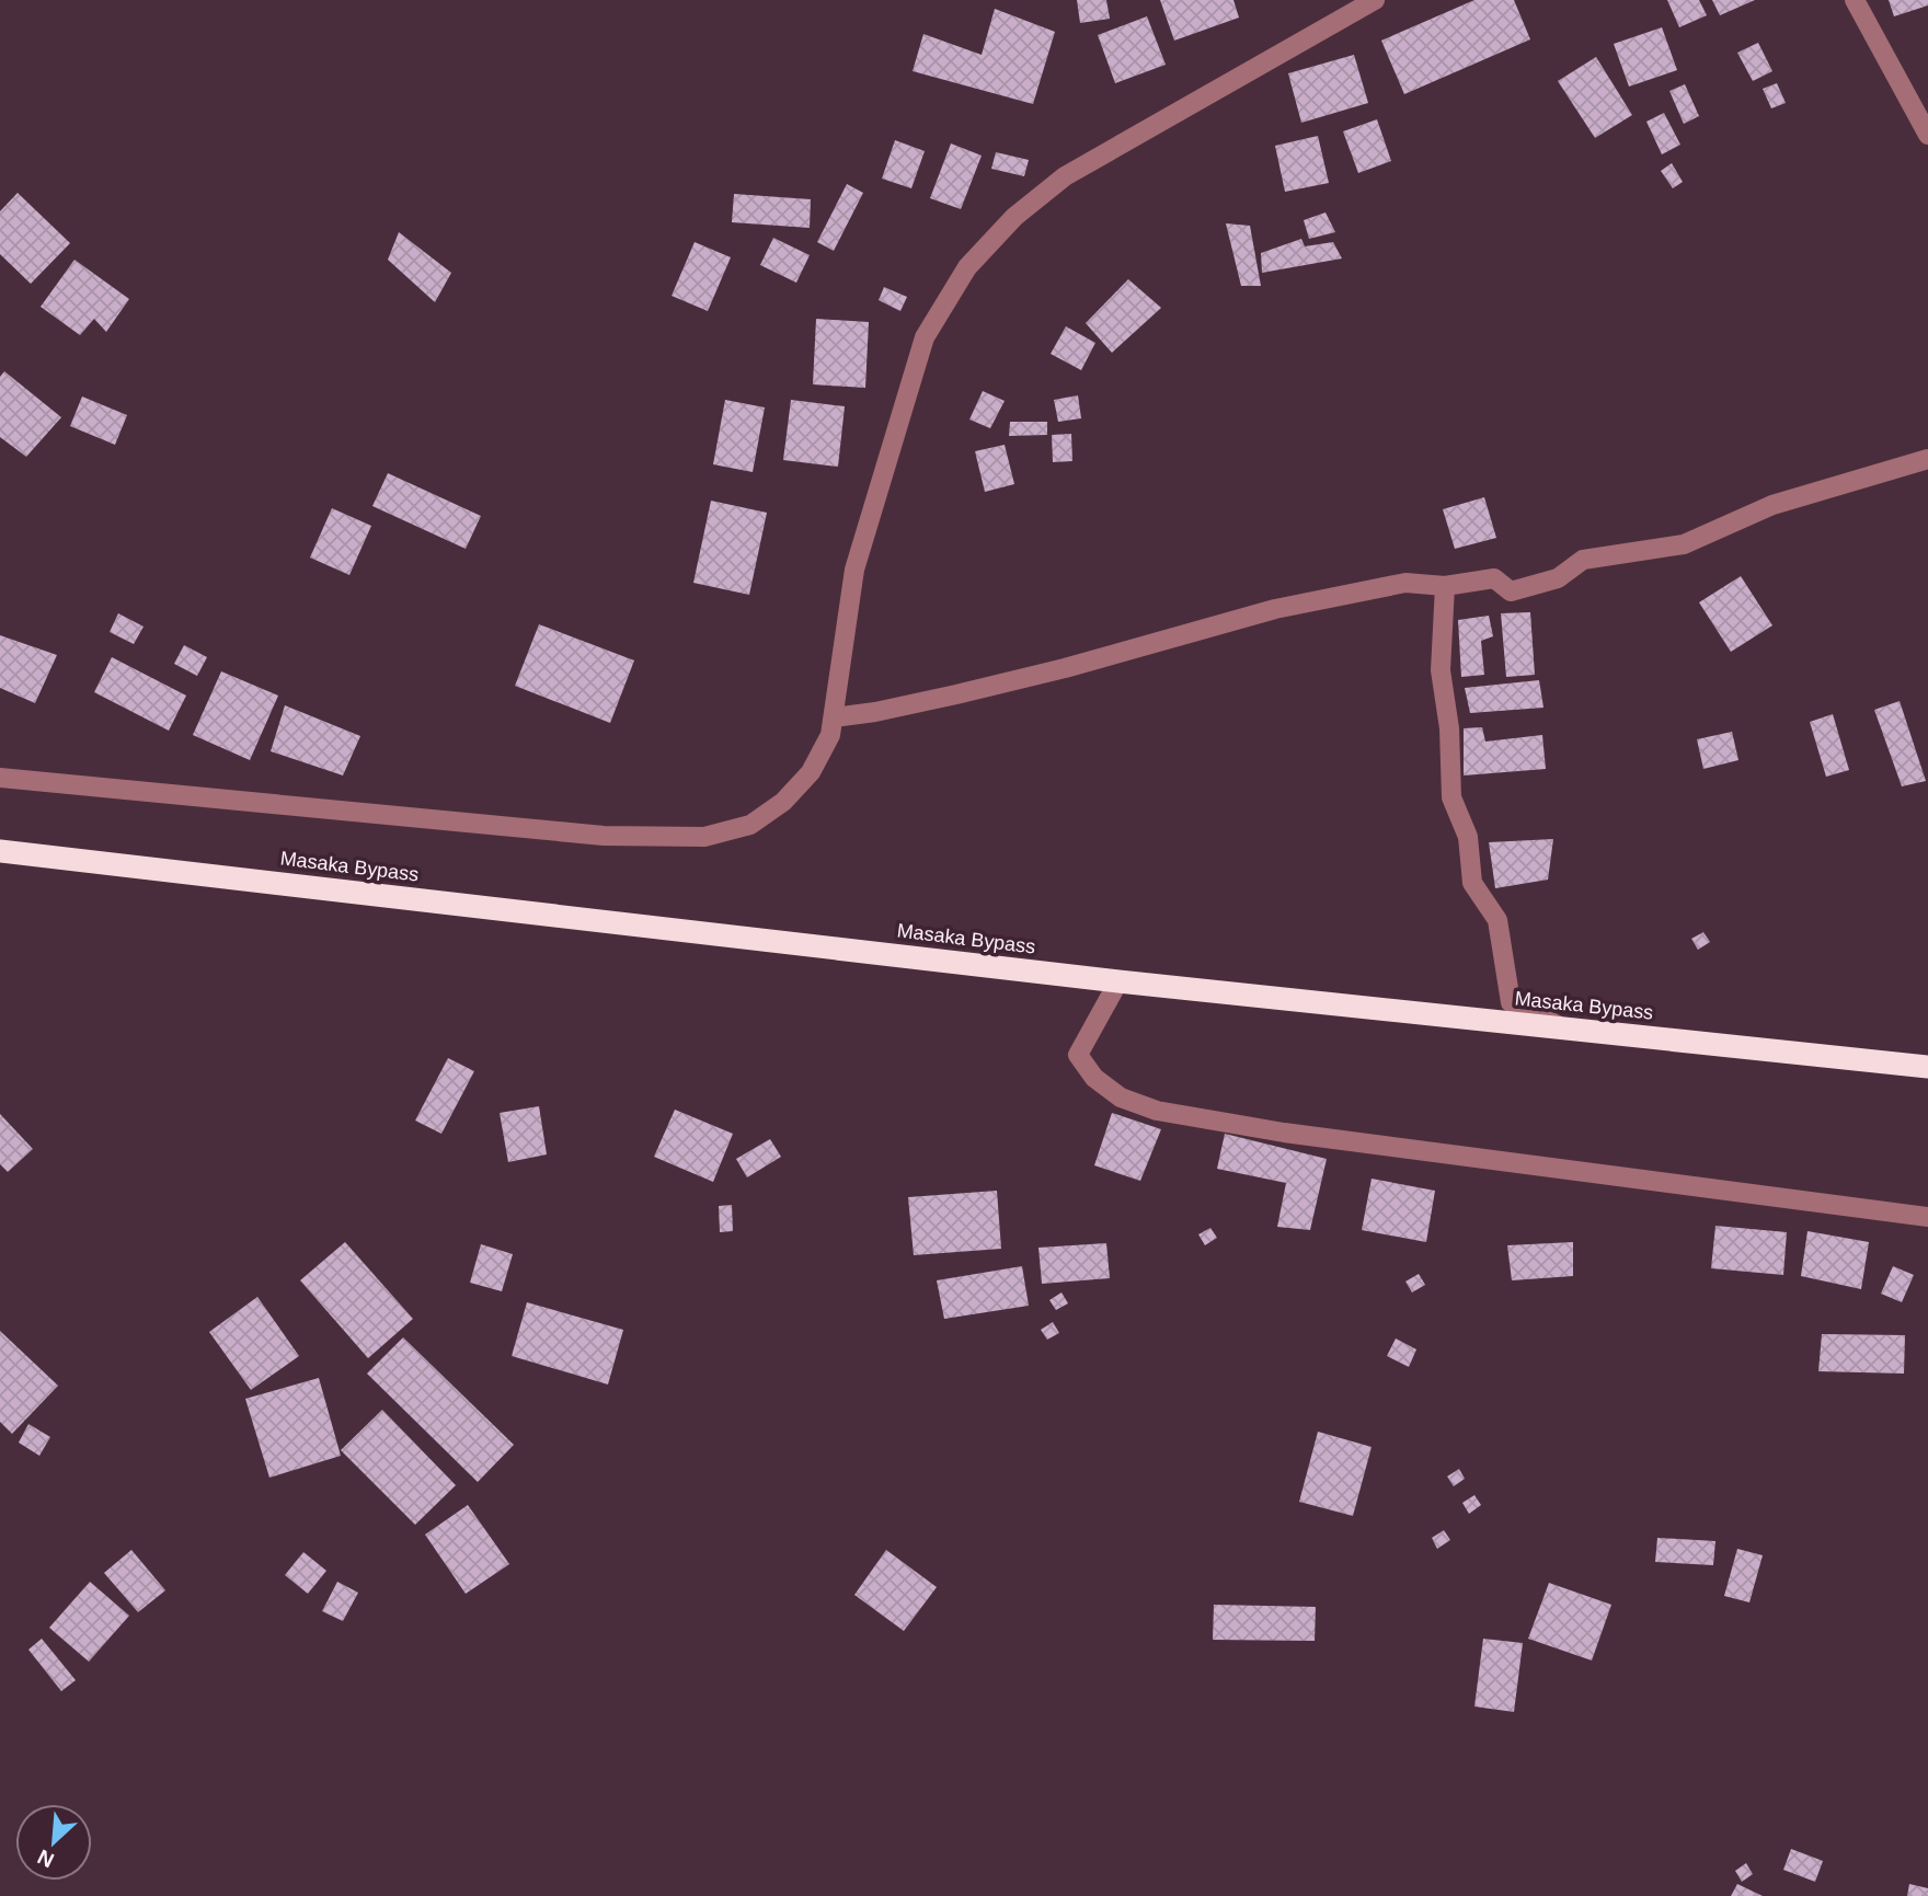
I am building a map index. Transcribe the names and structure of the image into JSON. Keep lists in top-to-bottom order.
{
  "streets": {
    "highway": ["Masaka Bypass"]
  },
  "north": "bottom left"
}
